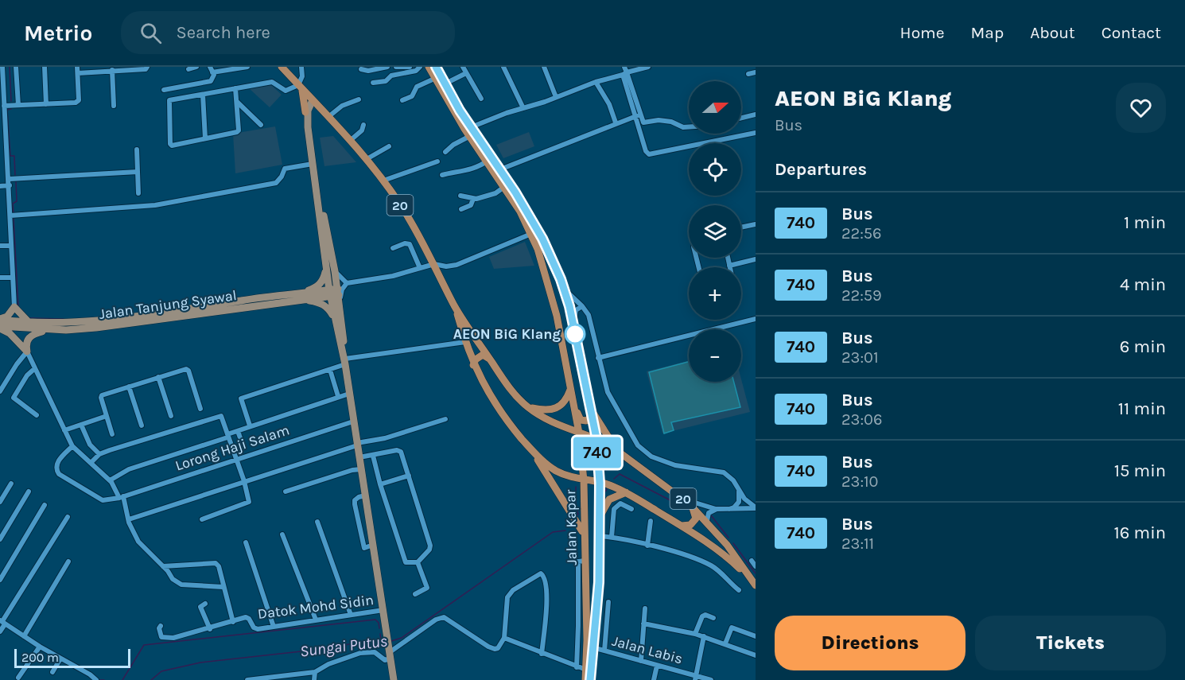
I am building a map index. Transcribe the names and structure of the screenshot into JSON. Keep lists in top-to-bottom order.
{
  "streets": {
    "highway": ["20", "Jalan Kapar"],
    "main road": ["Jalan Tanjung Syawal"],
    "street": ["Lorong Haji Salam", "Datok Mohd Sidin", "Jalan Labis"]
  },
  "crossings": [
    ["20", "Jalan Kapar"],
    ["Jalan Kapar", "Jalan Labis"]
  ],
  "water": ["Sungai Putus"],
  "places": ["AEON BiG Klang"],
  "lines": ["bus line 740"],
  "scale_bar": "200 m",
  "north": "right",
  "page": {
    "header": "Metrio",
    "search": "Search here",
    "nav": [
      "Home",
      "Map",
      "About",
      "Contact"
    ],
    "on_map": "740",
    "heading": [
      ["AEON BiG Klang", "Bus"],
      "Departures"
    ],
    "map_buttons": ["+", "−"],
    "list": [
      {
        "mark": "740",
        "name": "Bus",
        "note": "22:56",
        "value": "1 min"
      },
      {
        "mark": "740",
        "name": "Bus",
        "note": "22:59",
        "value": "4 min"
      },
      {
        "mark": "740",
        "name": "Bus",
        "note": "23:01",
        "value": "6 min"
      },
      {
        "mark": "740",
        "name": "Bus",
        "note": "23:06",
        "value": "11 min"
      },
      {
        "mark": "740",
        "name": "Bus",
        "note": "23:10",
        "value": "15 min"
      },
      {
        "mark": "740",
        "name": "Bus",
        "note": "23:11",
        "value": "16 min"
      }
    ],
    "buttons": ["Directions", "Tickets"],
    "scale": "200 m"
  }
}
